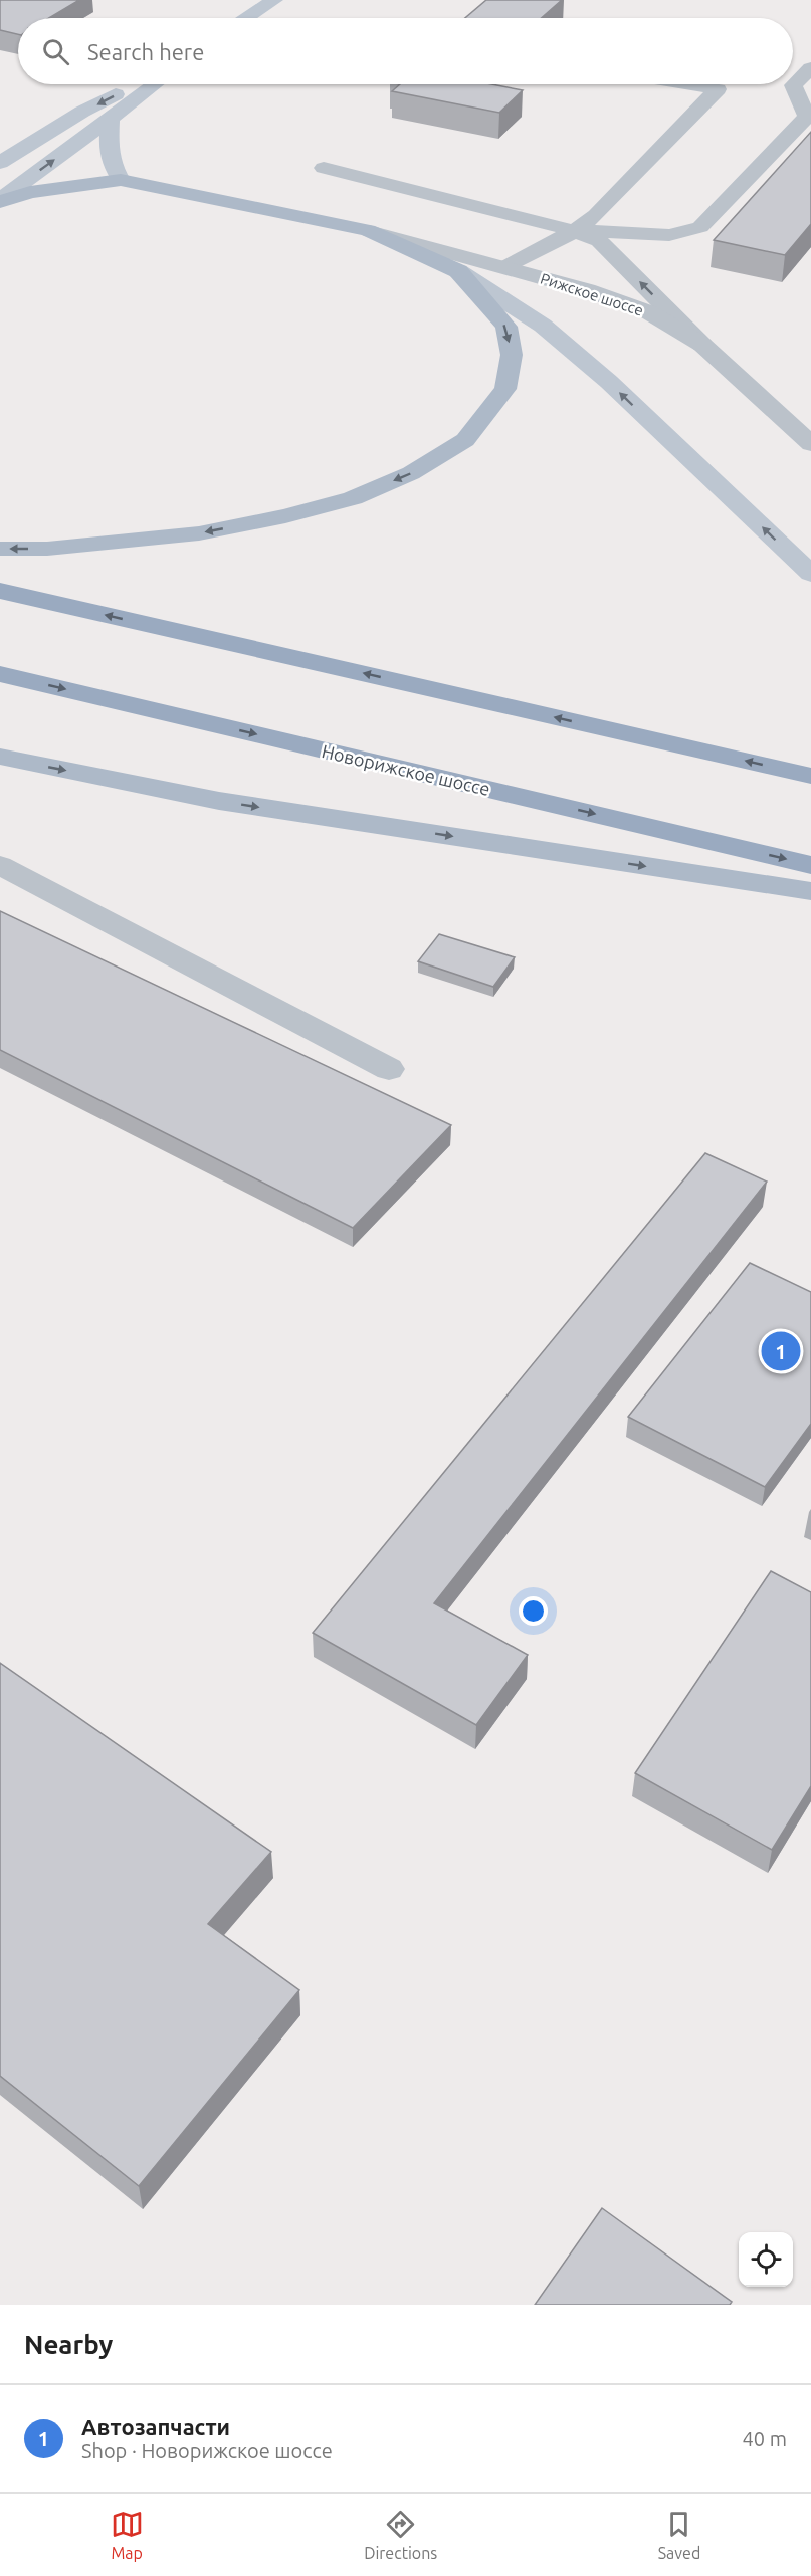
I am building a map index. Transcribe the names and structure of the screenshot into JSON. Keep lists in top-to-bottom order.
{
  "streets": {
    "highway": ["Новорижское шоссе"],
    "street": ["Рижское шоссе"]
  },
  "page": {
    "search": "Search here",
    "pins": "1",
    "heading": "Nearby",
    "list": [
      {
        "mark": "1",
        "name": "Автозапчасти",
        "note": "Shop · Новорижское шоссе",
        "value": "40 m"
      }
    ],
    "nav": ["Map", "Directions", "Saved"]
  }
}
